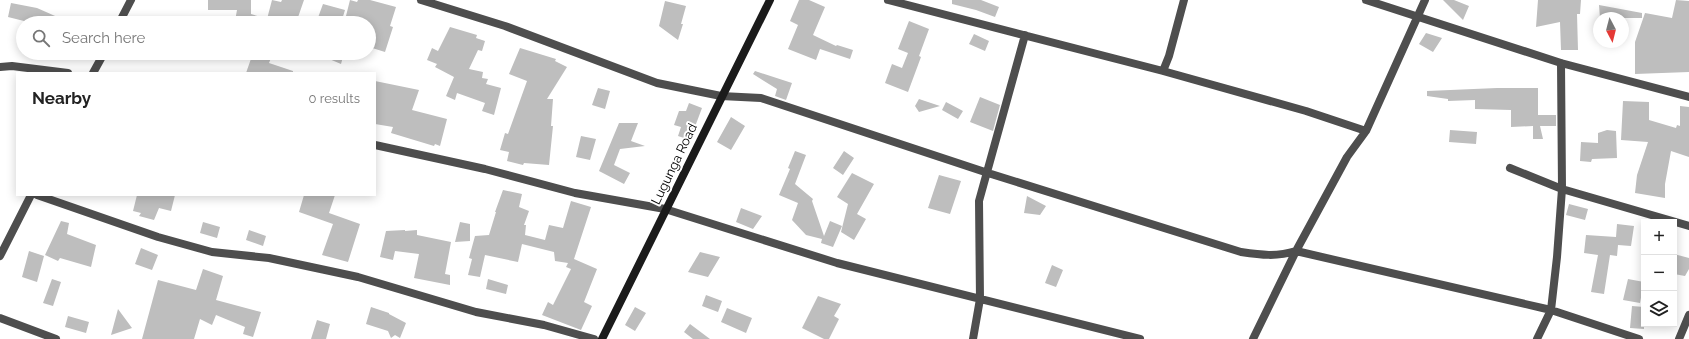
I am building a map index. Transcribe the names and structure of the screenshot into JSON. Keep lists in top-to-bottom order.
{
  "streets": {
    "street": ["Lugunga Road"]
  },
  "north": "bottom",
  "page": {
    "search": "Search here",
    "heading": ["Nearby", "0 results"],
    "map_buttons": ["+", "−"]
  }
}
